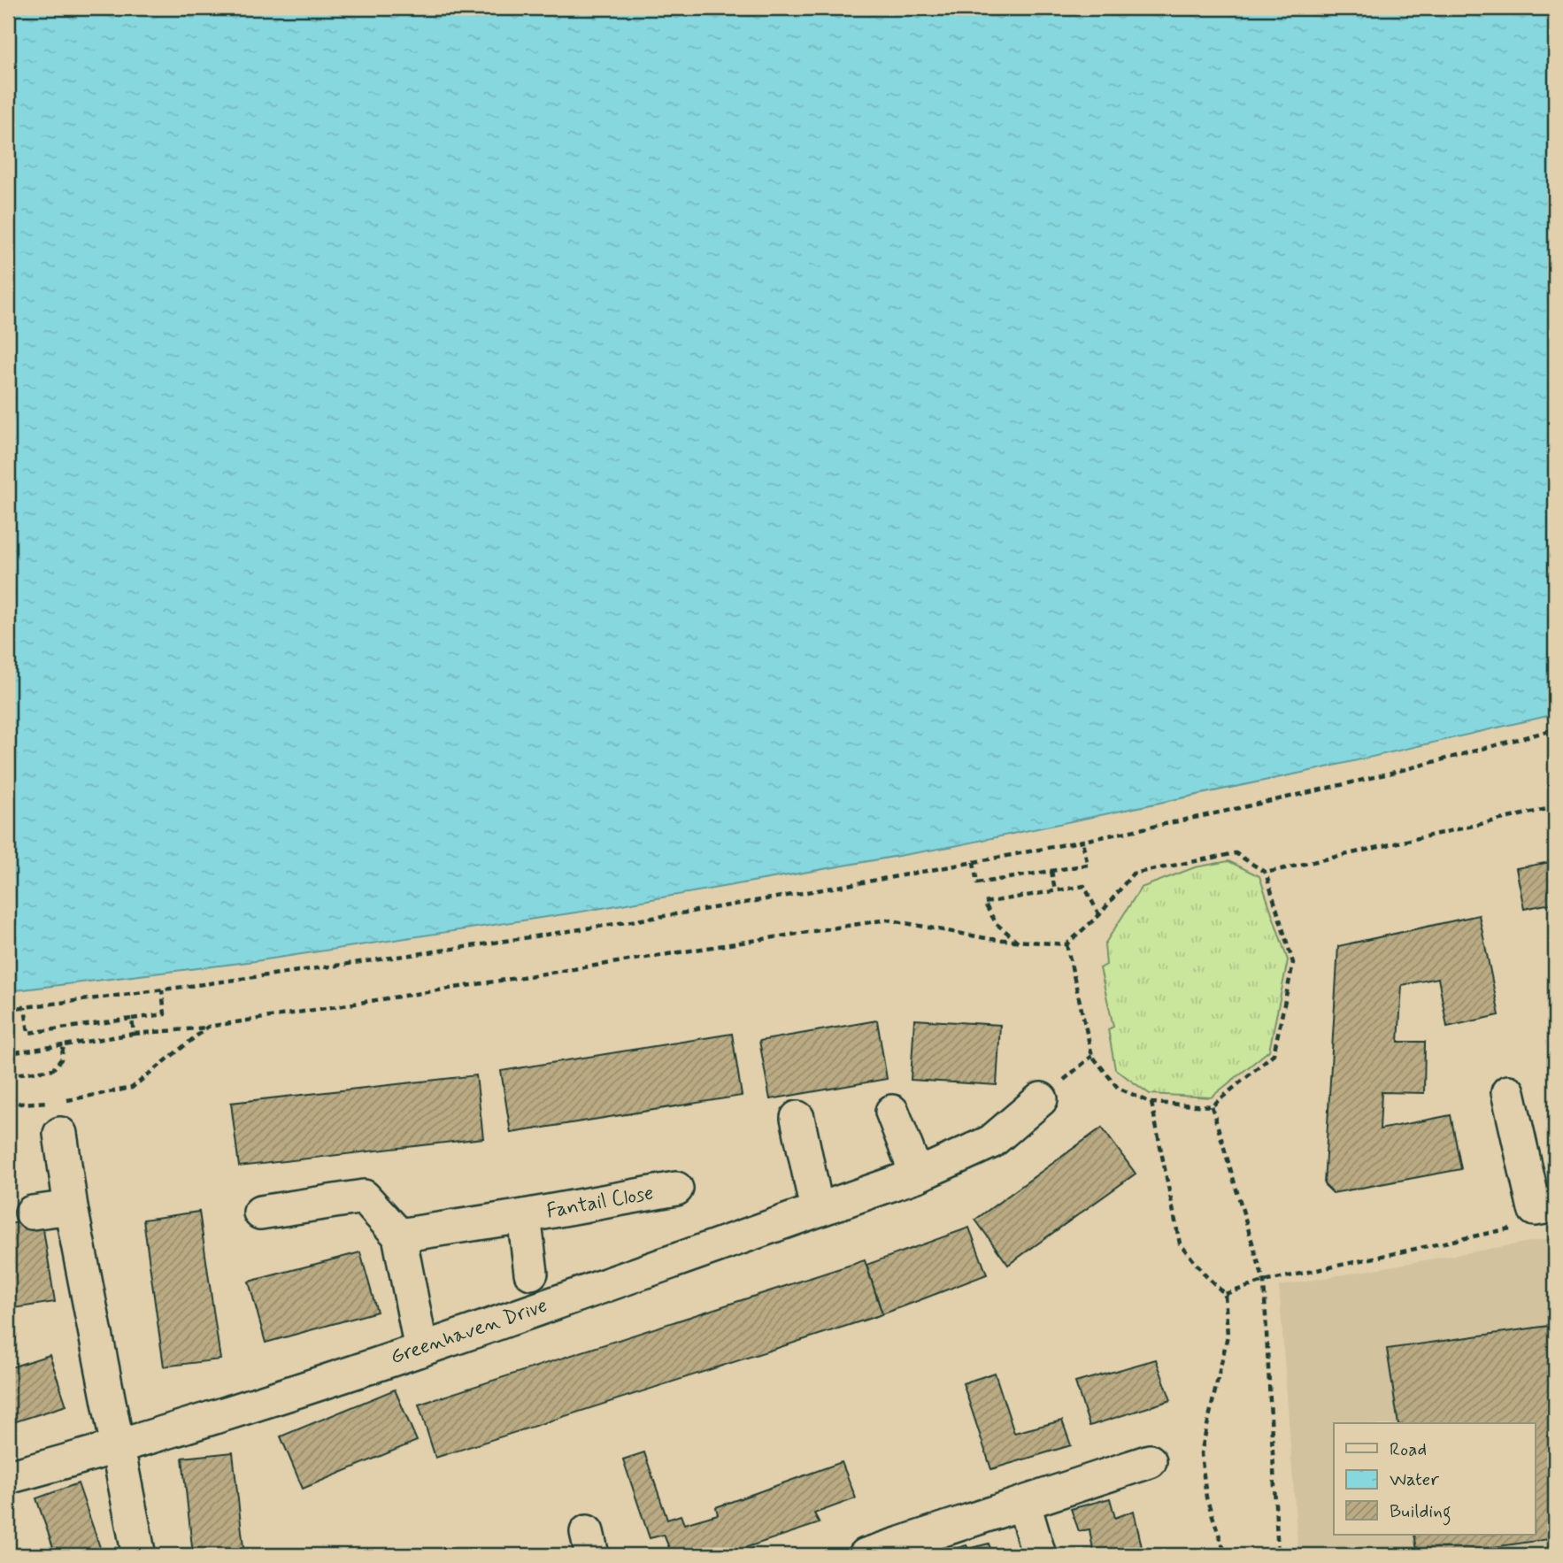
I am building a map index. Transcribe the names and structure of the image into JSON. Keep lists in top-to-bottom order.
{
  "streets": {
    "street": ["Fantail Close", "Greenhaven Drive"]
  },
  "legend": ["Road", "Water", "Building"]
}
